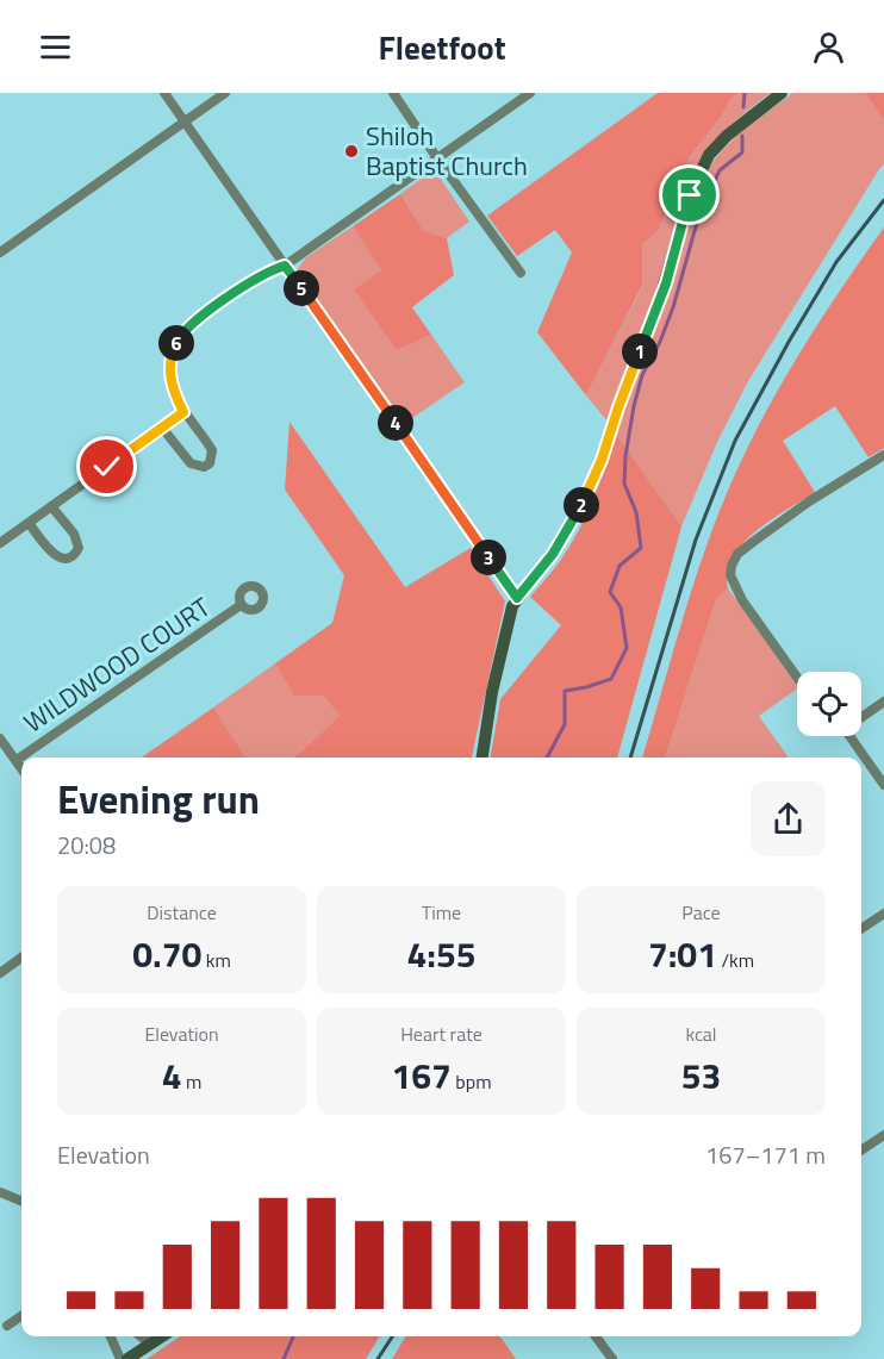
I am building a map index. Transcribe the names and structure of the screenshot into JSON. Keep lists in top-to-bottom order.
{
  "streets": {
    "street": ["WILDWOOD COURT"]
  },
  "places": ["Shiloh Baptist Church"],
  "page": {
    "header": "Fleetfoot",
    "pins": [
      "5",
      "6",
      "1",
      "4",
      "2",
      "3"
    ],
    "heading": ["Evening run", "20:08"],
    "stats": [
      ["Distance", "0.70 km"],
      ["Time", "4:55"],
      ["Pace", "7:01 /km"],
      ["Elevation", "4 m"],
      ["Heart rate", "167 bpm"],
      ["kcal", "53"]
    ],
    "chart": ["Elevation", "167–171 m"]
  }
}
